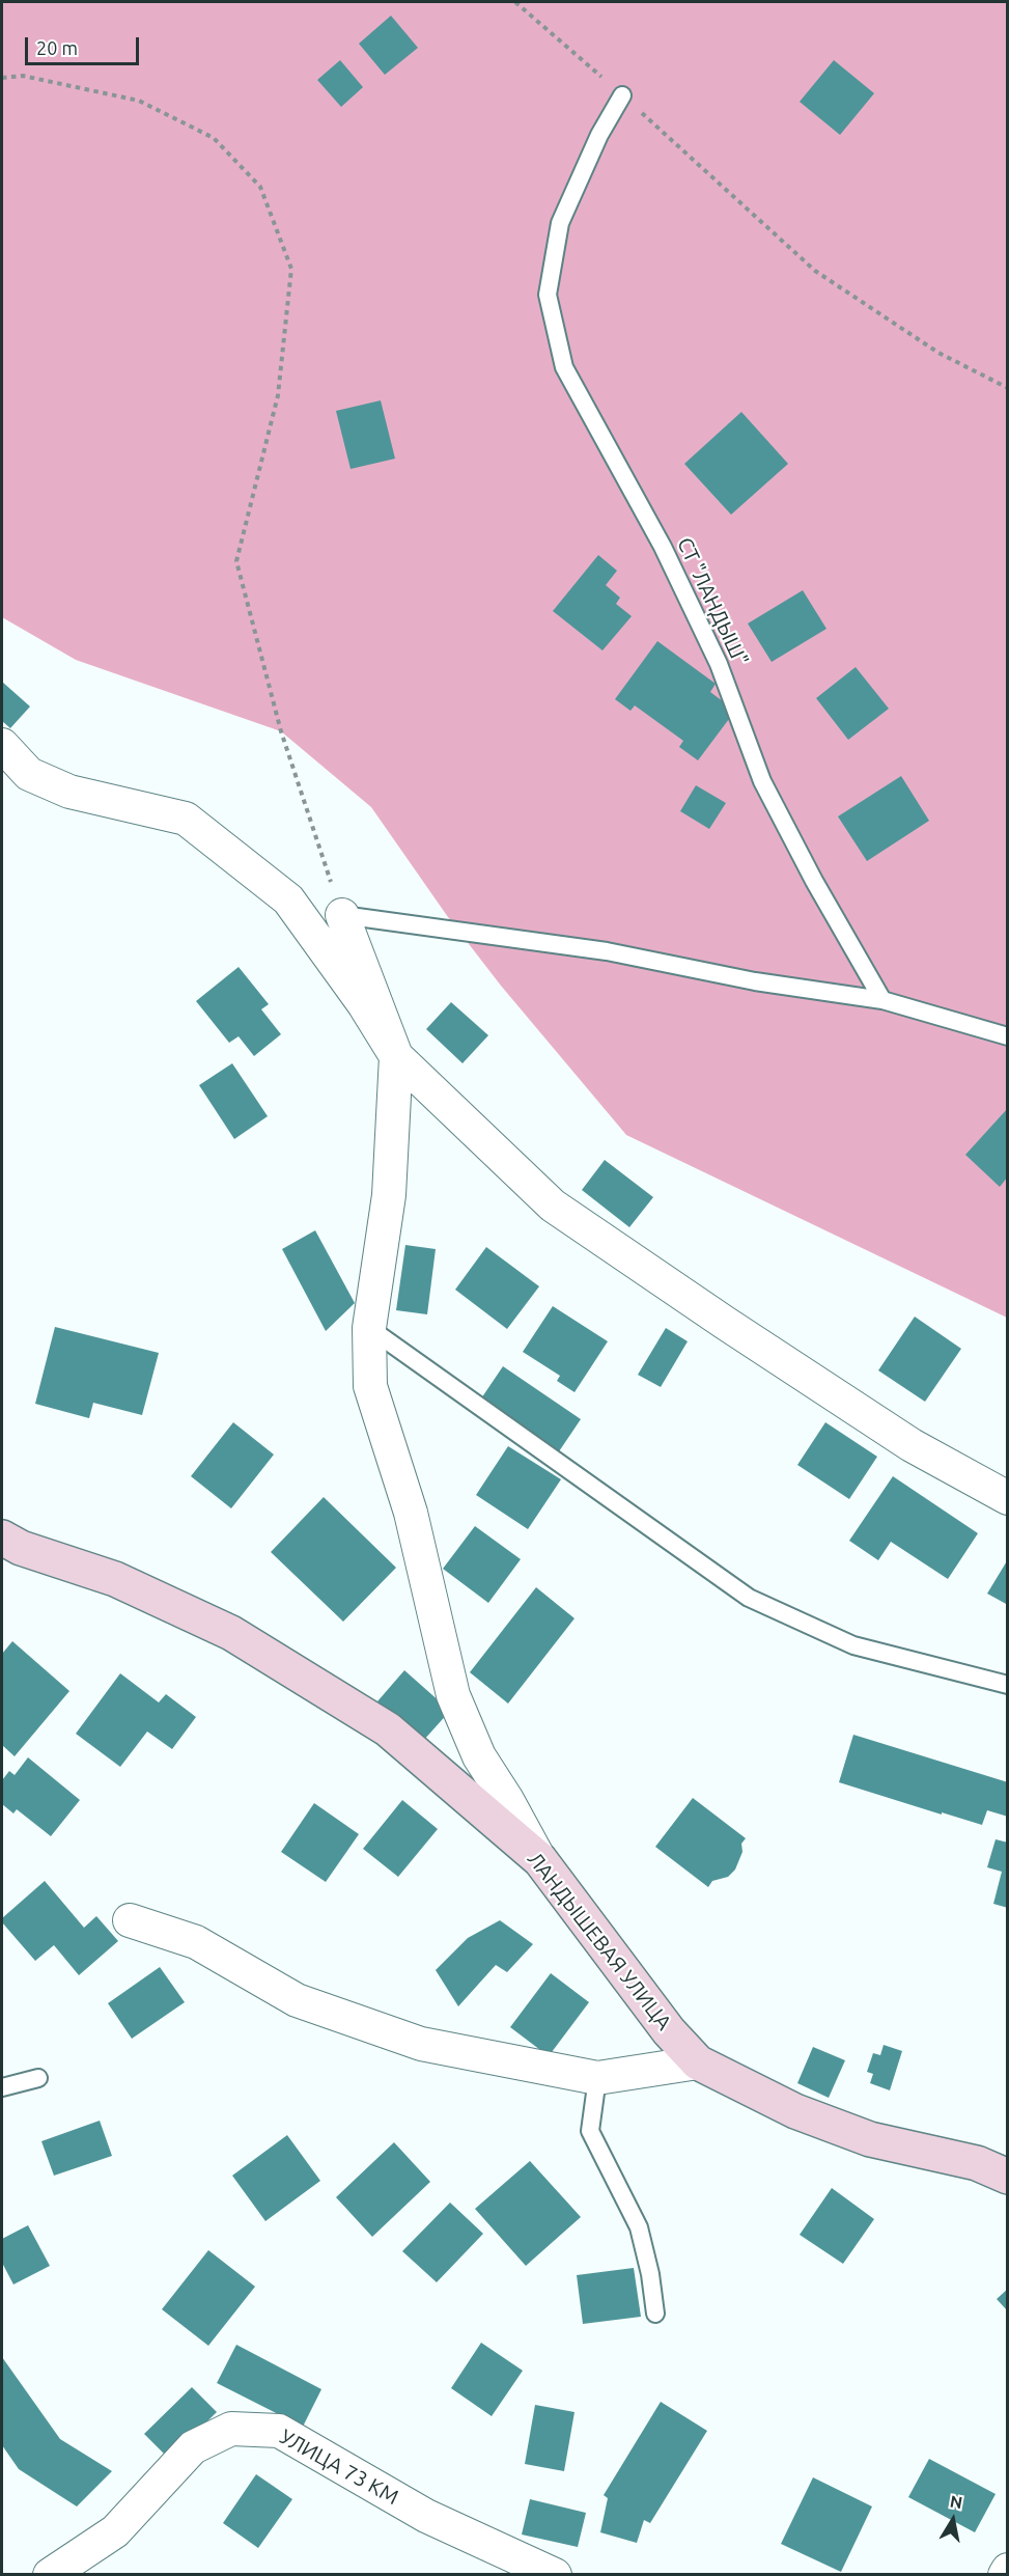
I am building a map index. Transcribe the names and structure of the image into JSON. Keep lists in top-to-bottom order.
{
  "streets": {
    "street": ["ЛАНДЫШЕВАЯ УЛИЦА", "УЛИЦА 73 КМ"],
    "lane": ["СТ \"ЛАНДЫШ\""]
  },
  "scale_bar": "20 m",
  "north": "top"
}
